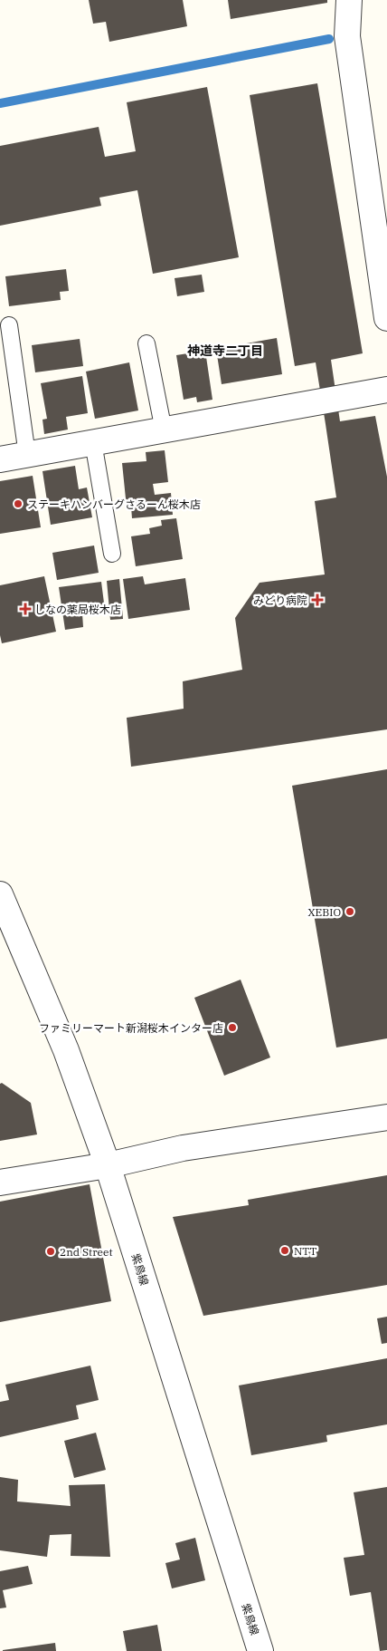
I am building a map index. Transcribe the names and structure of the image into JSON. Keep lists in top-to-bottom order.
{
  "streets": {
    "street": ["紫鳥線"]
  },
  "districts": ["神道寺二丁目"],
  "places": {
    "other": [
      "ステーキハンバーグさるーん桜木店",
      "XEBIO",
      "ファミリーマート新潟桜木インター店",
      "NTT",
      "2nd Street"
    ],
    "health": ["みどり病院", "しなの薬局桜木店"]
  }
}
